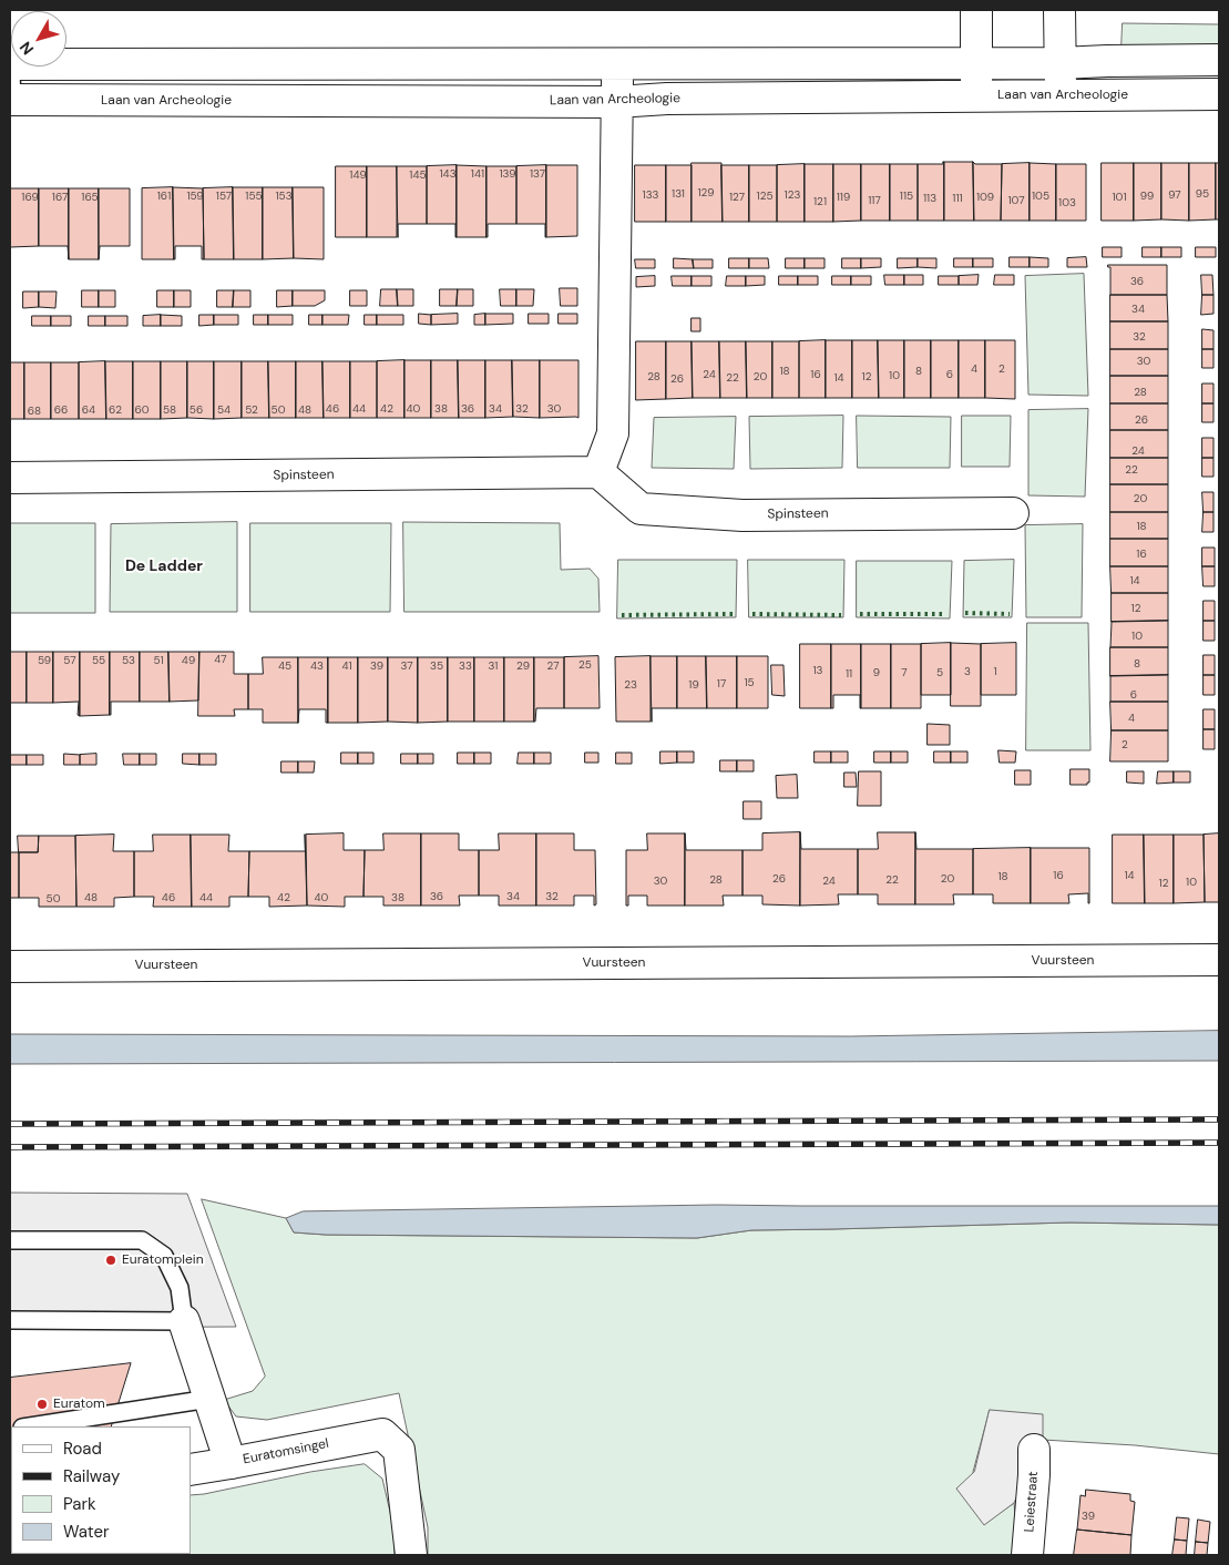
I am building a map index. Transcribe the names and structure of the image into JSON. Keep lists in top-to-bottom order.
{
  "streets": {
    "street": [
      "Laan van Archeologie",
      "Spinsteen",
      "Vuursteen",
      "Euratomsingel",
      "Leiestraat"
    ]
  },
  "districts": ["De Ladder"],
  "places": ["Euratomplein", "Euratom"],
  "house_numbers": [
    "143",
    "141",
    "139",
    "137",
    "149",
    "145",
    "129",
    "131",
    "95",
    "133",
    "123",
    "97",
    "161",
    "159",
    "157",
    "155",
    "153",
    "125",
    "115",
    "105",
    "99",
    "169",
    "167",
    "165",
    "127",
    "119",
    "109",
    "101",
    "113",
    "111",
    "117",
    "107",
    "121",
    "103",
    "36",
    "34",
    "32",
    "30",
    "4",
    "2",
    "18",
    "8",
    "24",
    "16",
    "6",
    "10",
    "28",
    "20",
    "12",
    "22",
    "14",
    "26",
    "28",
    "46",
    "44",
    "42",
    "40",
    "38",
    "36",
    "34",
    "32",
    "30",
    "66",
    "64",
    "62",
    "60",
    "58",
    "56",
    "54",
    "52",
    "50",
    "48",
    "68",
    "26",
    "24",
    "22",
    "20",
    "18",
    "16",
    "14",
    "12",
    "10",
    "47",
    "59",
    "57",
    "55",
    "53",
    "51",
    "49",
    "8",
    "25",
    "45",
    "43",
    "41",
    "39",
    "37",
    "35",
    "33",
    "31",
    "29",
    "27",
    "13",
    "3",
    "1",
    "9",
    "7",
    "5",
    "11",
    "15",
    "17",
    "23",
    "19",
    "6",
    "4",
    "2",
    "16",
    "14",
    "18",
    "26",
    "20",
    "28",
    "22",
    "30",
    "24",
    "10",
    "12",
    "36",
    "34",
    "32",
    "48",
    "46",
    "44",
    "42",
    "40",
    "38",
    "50",
    "39"
  ],
  "legend": [
    "Road",
    "Railway",
    "Park",
    "Water"
  ],
  "north": "bottom left"
}
